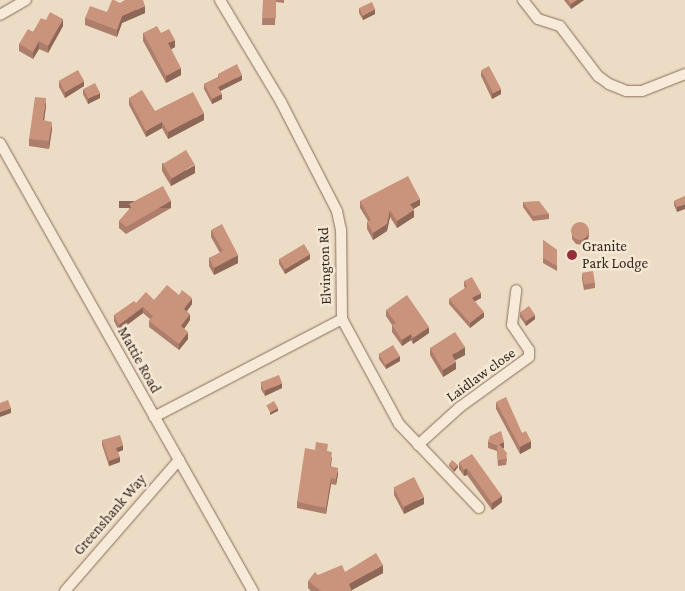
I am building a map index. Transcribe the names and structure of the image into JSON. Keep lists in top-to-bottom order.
{
  "streets": {
    "street": [
      "Elvington Rd",
      "Mattie Road",
      "Laidlaw close",
      "Greenshank Way"
    ]
  },
  "crossings": [
    ["Elvington Rd", "Mattie Road"],
    ["Mattie Road", "Greenshank Way"]
  ],
  "places": ["Granite Park Lodge"]
}
